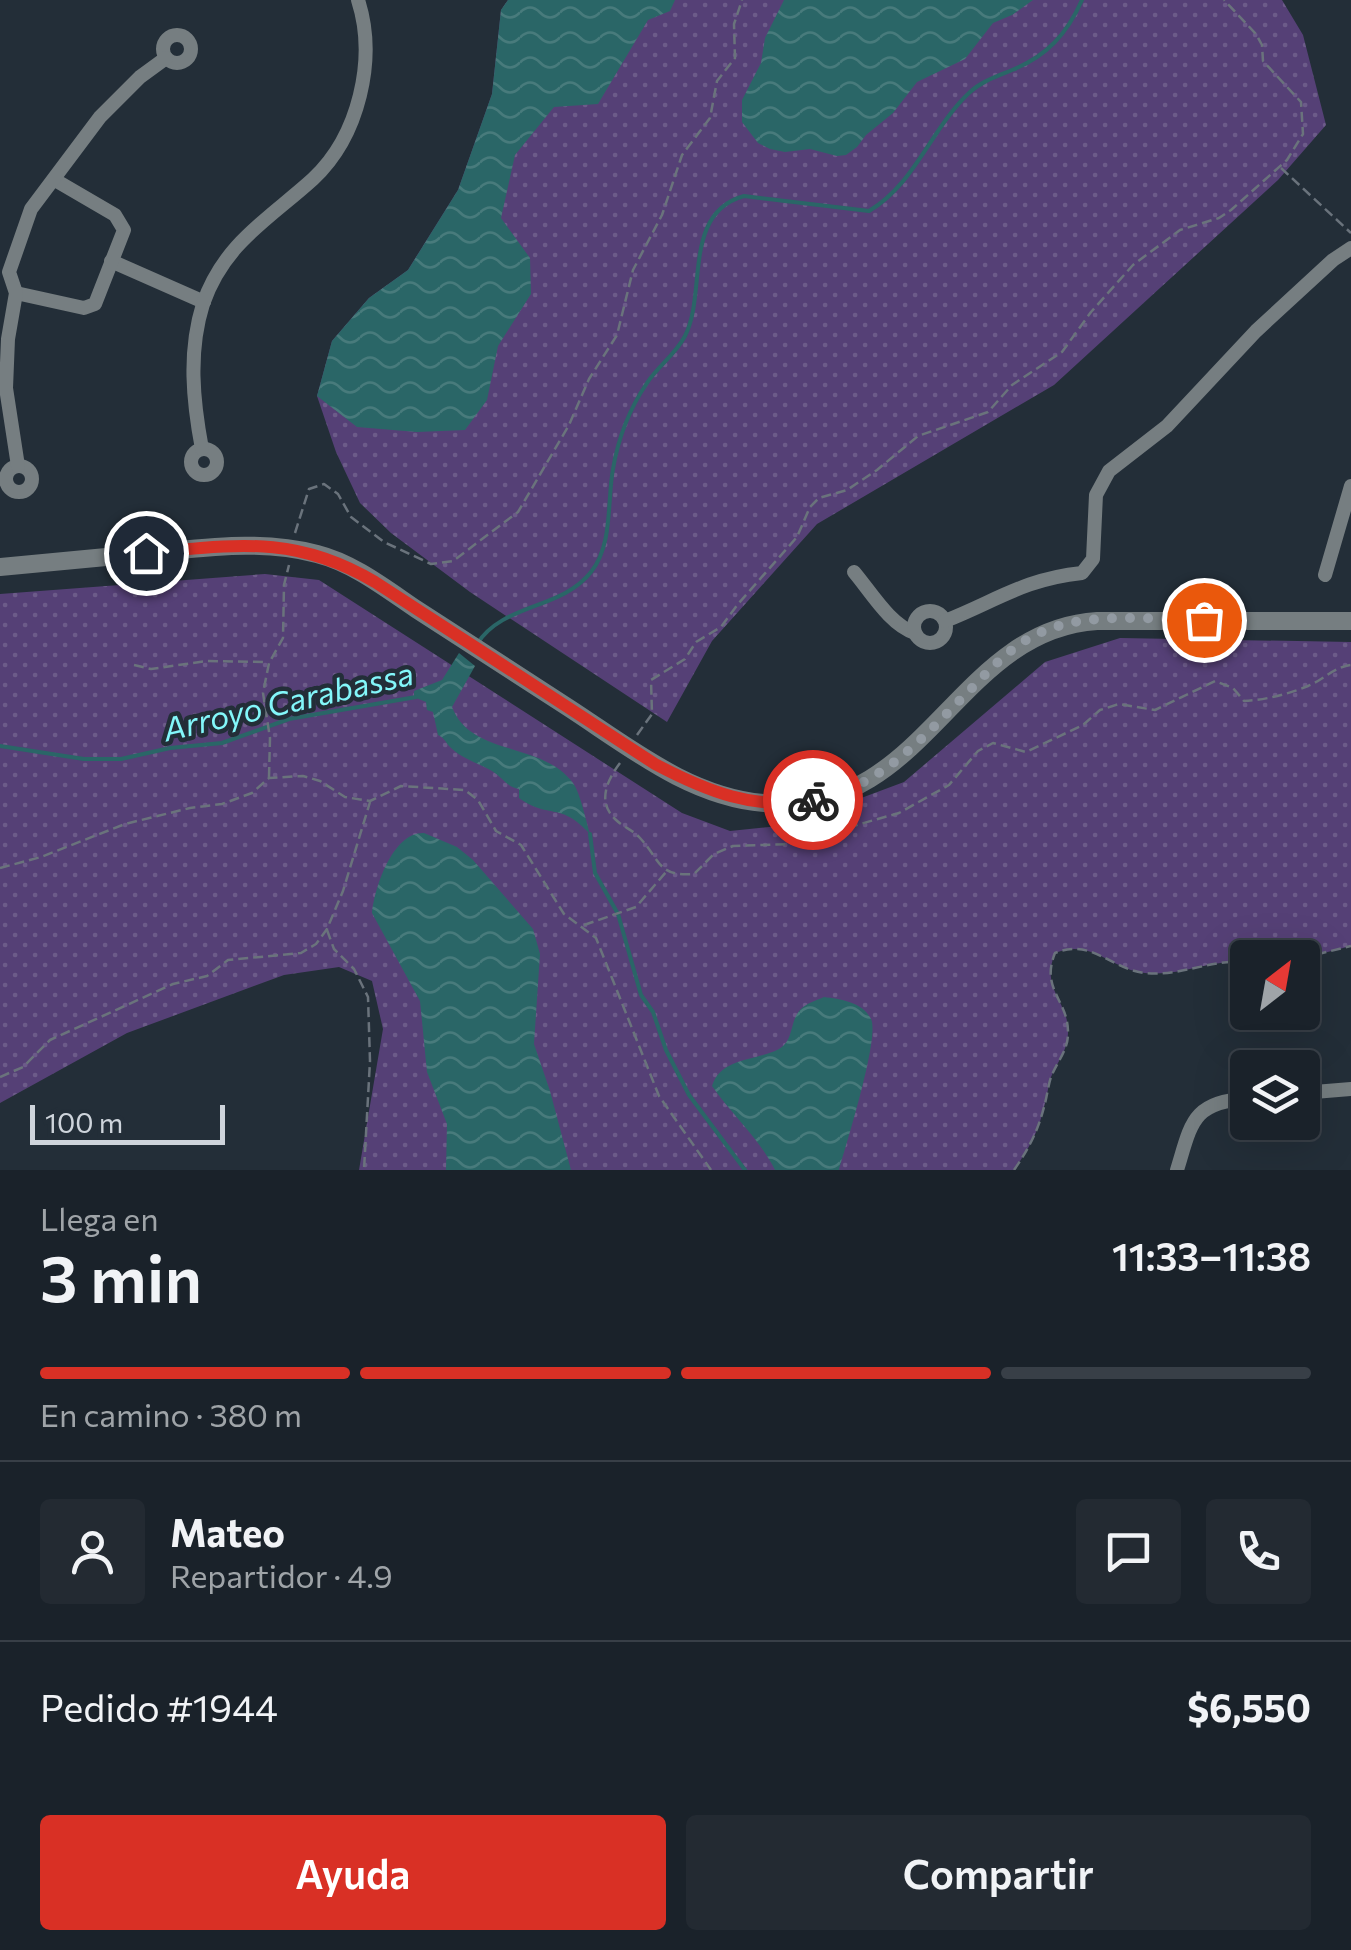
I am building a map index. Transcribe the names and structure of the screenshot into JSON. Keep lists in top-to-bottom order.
{
  "water": ["Arroyo Carabassa"],
  "scale_bar": "100 m",
  "north": "top right",
  "page": {
    "scale": "100 m",
    "heading": ["3 min", "Llega en", "11:33–11:38"],
    "panel": [
      "Mateo",
      "Repartidor · 4.9",
      "Pedido #1944",
      "$6,550"
    ],
    "bar": "En camino · 380 m",
    "buttons": ["Ayuda", "Compartir"]
  }
}
